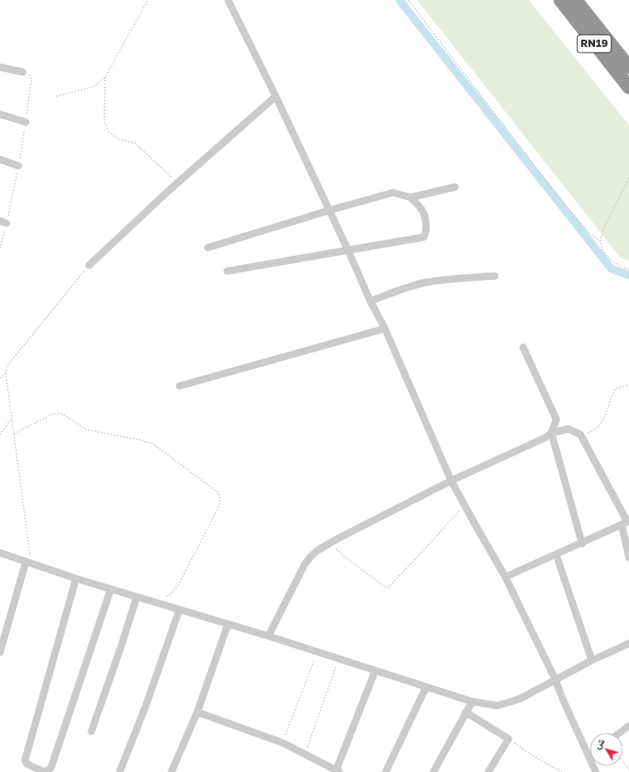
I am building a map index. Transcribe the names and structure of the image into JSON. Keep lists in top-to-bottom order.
{
  "streets": {
    "highway": ["RN19"]
  },
  "north": "top left"
}
